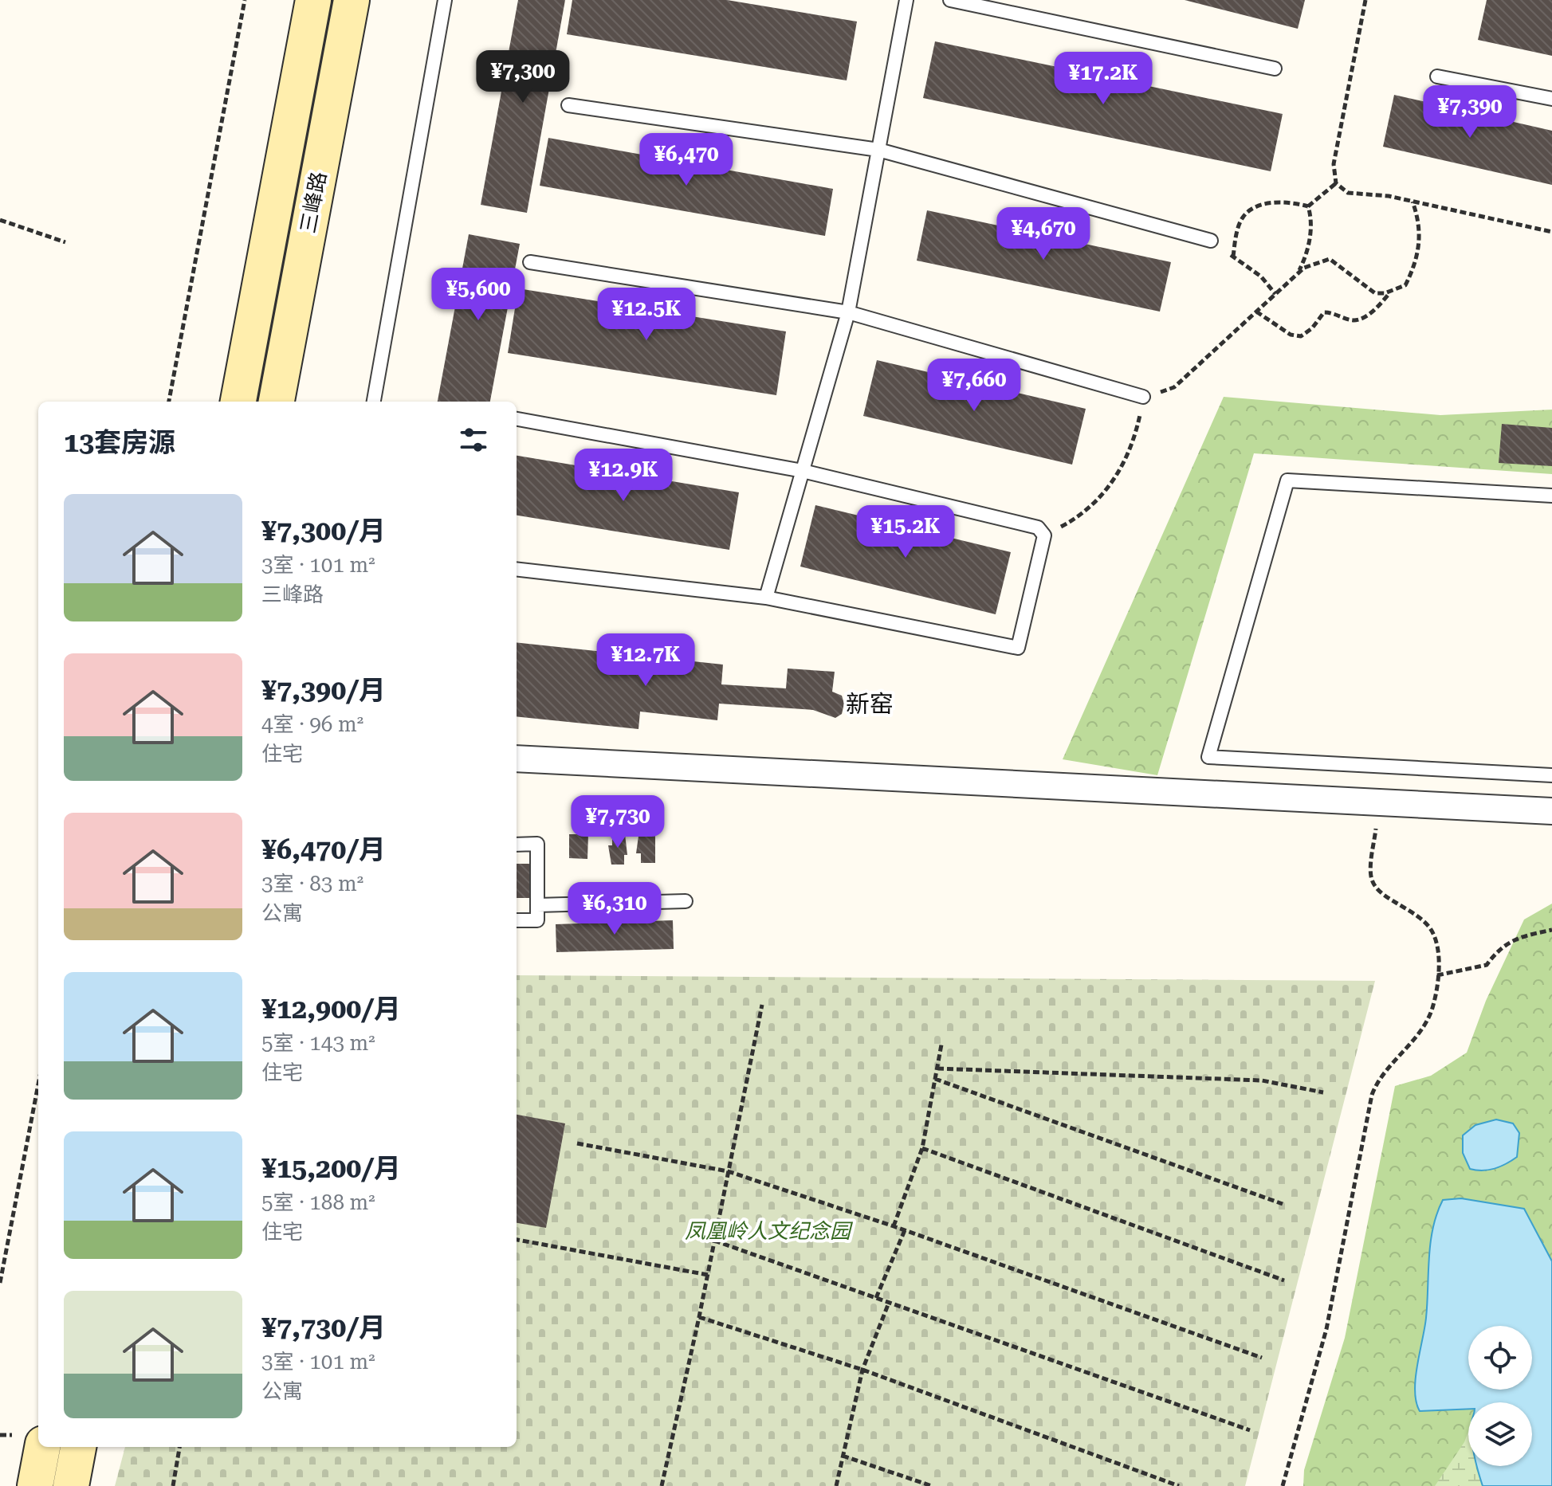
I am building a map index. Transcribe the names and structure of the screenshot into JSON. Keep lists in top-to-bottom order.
{
  "streets": {
    "main road": ["三峰路"]
  },
  "districts": ["新窑"],
  "parks": ["凤凰岭人文纪念园"],
  "page": {
    "price": [
      "¥7,300",
      "¥17.2K",
      "¥7,390",
      "¥6,470",
      "¥4,670",
      "¥5,600",
      "¥12.5K",
      "¥7,660",
      "¥12.9K",
      "¥15.2K",
      "¥12.7K",
      "¥7,730",
      "¥6,310"
    ],
    "heading": "13套房源",
    "list": [
      {
        "name": "¥7,300/月",
        "note": "3室 · 101 m² · 三峰路"
      },
      {
        "name": "¥7,390/月",
        "note": "4室 · 96 m² · 住宅"
      },
      {
        "name": "¥6,470/月",
        "note": "3室 · 83 m² · 公寓"
      },
      {
        "name": "¥12,900/月",
        "note": "5室 · 143 m² · 住宅"
      },
      {
        "name": "¥15,200/月",
        "note": "5室 · 188 m² · 住宅"
      },
      {
        "name": "¥7,730/月",
        "note": "3室 · 101 m² · 公寓"
      }
    ]
  }
}
